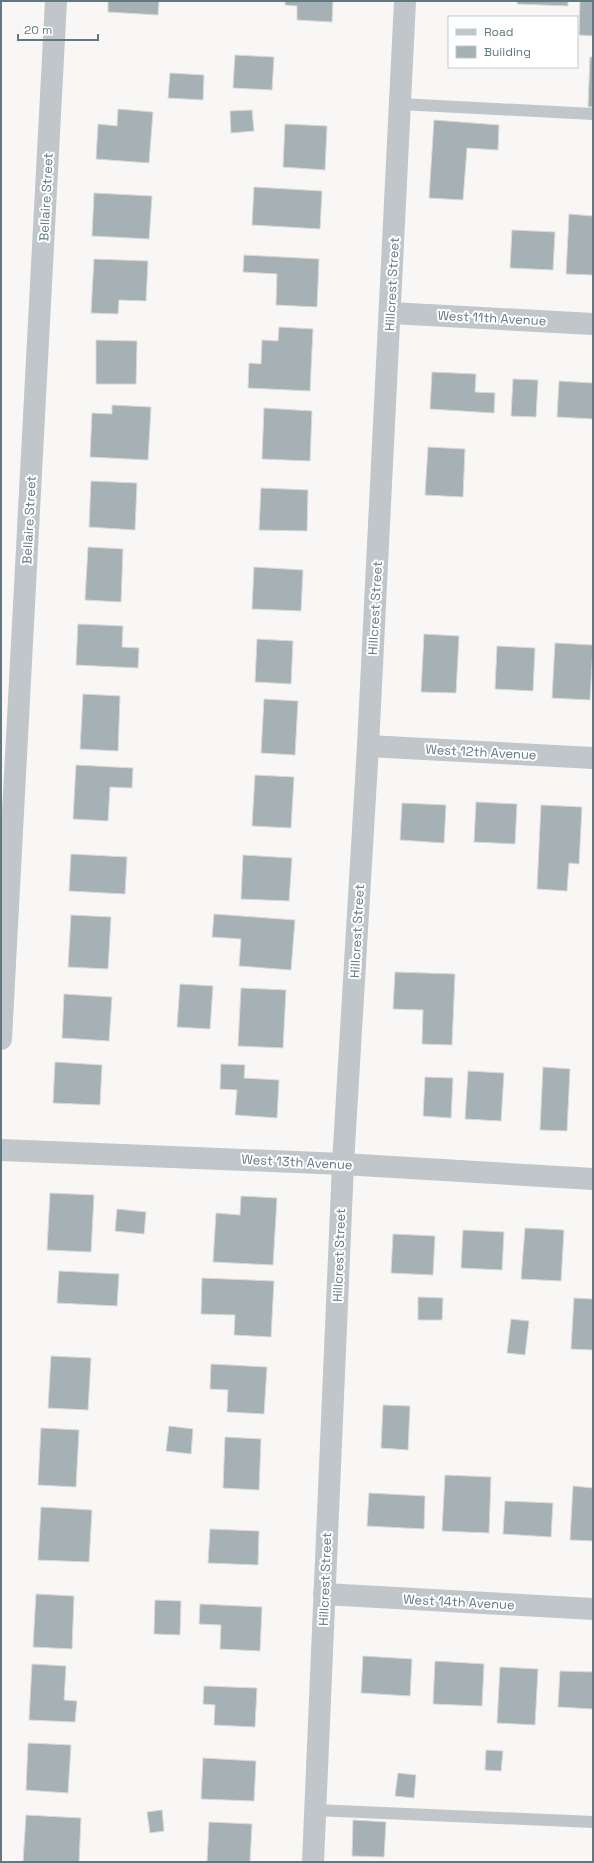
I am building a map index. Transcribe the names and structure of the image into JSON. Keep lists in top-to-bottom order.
{
  "streets": {
    "street": [
      "Bellaire Street",
      "Hillcrest Street",
      "West 11th Avenue",
      "West 12th Avenue",
      "West 13th Avenue",
      "West 14th Avenue"
    ]
  },
  "crossings": [
    ["Hillcrest Street", "West 11th Avenue"],
    ["Hillcrest Street", "West 12th Avenue"],
    ["Hillcrest Street", "West 13th Avenue"],
    ["Hillcrest Street", "West 14th Avenue"]
  ],
  "legend": ["Road", "Building"],
  "scale_bar": "20 m"
}
